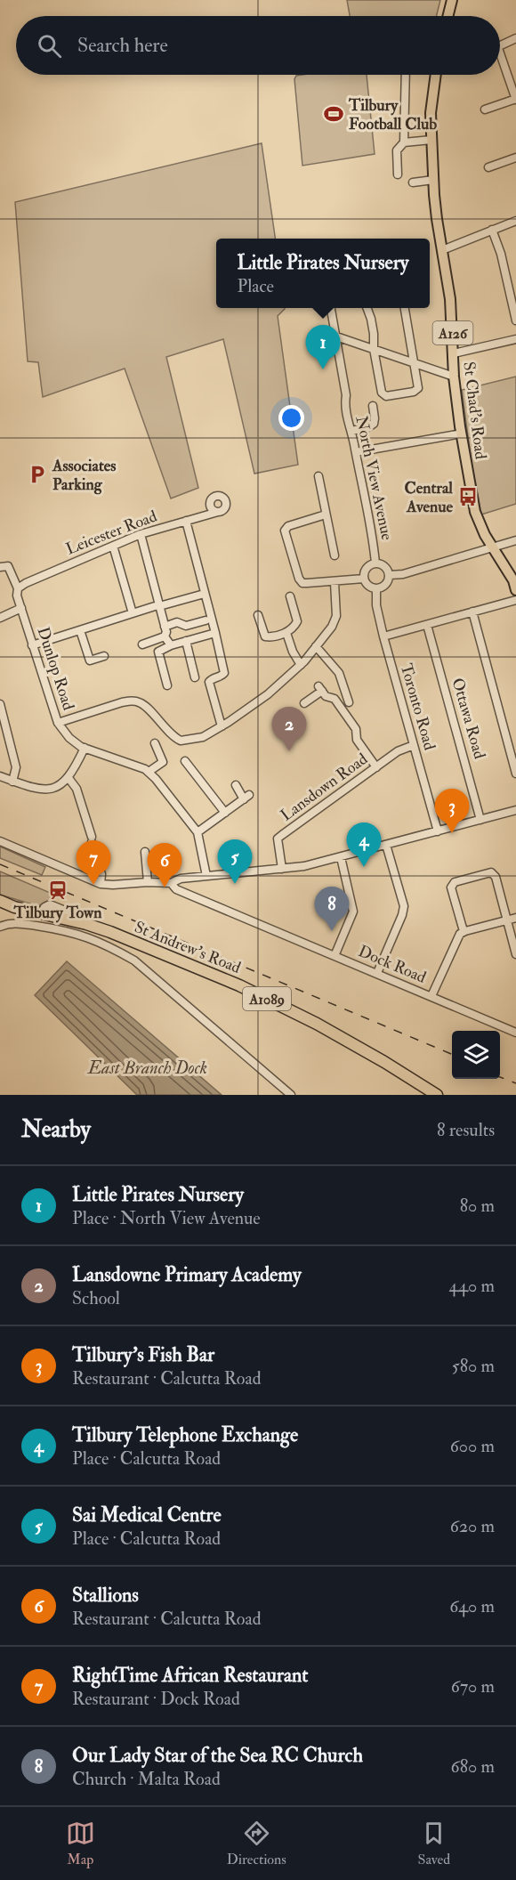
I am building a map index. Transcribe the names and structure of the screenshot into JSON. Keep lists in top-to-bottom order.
{
  "streets": {
    "highway": ["St Andrew's Road", "A1089"],
    "main road": ["A126", "St Chad's Road"],
    "street": [
      "North View Avenue",
      "Leicester Road",
      "Dunlop Road",
      "Toronto Road",
      "Ottawa Road",
      "Lansdown Road",
      "Dock Road"
    ]
  },
  "crossings": [
    ["North View Avenue", "Toronto Road"],
    ["Leicester Road", "Dunlop Road"],
    ["Toronto Road", "Lansdown Road"]
  ],
  "water": ["East Branch Dock"],
  "places": {
    "sports": ["Tilbury Football Club"],
    "parking": ["Associates Parking"],
    "bus stop": ["Central Avenue"],
    "station": ["Tilbury Town"]
  },
  "page": {
    "search": "Search here",
    "popup": ["Little Pirates Nursery", "Place"],
    "pins": [
      "1",
      "2",
      "3",
      "4",
      "5",
      "7",
      "6",
      "8"
    ],
    "heading": ["Nearby", "8 results"],
    "list": [
      {
        "mark": "1",
        "name": "Little Pirates Nursery",
        "note": "Place · North View Avenue",
        "value": "80 m"
      },
      {
        "mark": "2",
        "name": "Lansdowne Primary Academy",
        "note": "School",
        "value": "440 m"
      },
      {
        "mark": "3",
        "name": "Tilbury's Fish Bar",
        "note": "Restaurant · Calcutta Road",
        "value": "580 m"
      },
      {
        "mark": "4",
        "name": "Tilbury Telephone Exchange",
        "note": "Place · Calcutta Road",
        "value": "600 m"
      },
      {
        "mark": "5",
        "name": "Sai Medical Centre",
        "note": "Place · Calcutta Road",
        "value": "620 m"
      },
      {
        "mark": "6",
        "name": "Stallions",
        "note": "Restaurant · Calcutta Road",
        "value": "640 m"
      },
      {
        "mark": "7",
        "name": "RightTime African Restaurant",
        "note": "Restaurant · Dock Road",
        "value": "670 m"
      },
      {
        "mark": "8",
        "name": "Our Lady Star of the Sea RC Church",
        "note": "Church · Malta Road",
        "value": "680 m"
      }
    ],
    "nav": ["Map", "Directions", "Saved"]
  }
}
